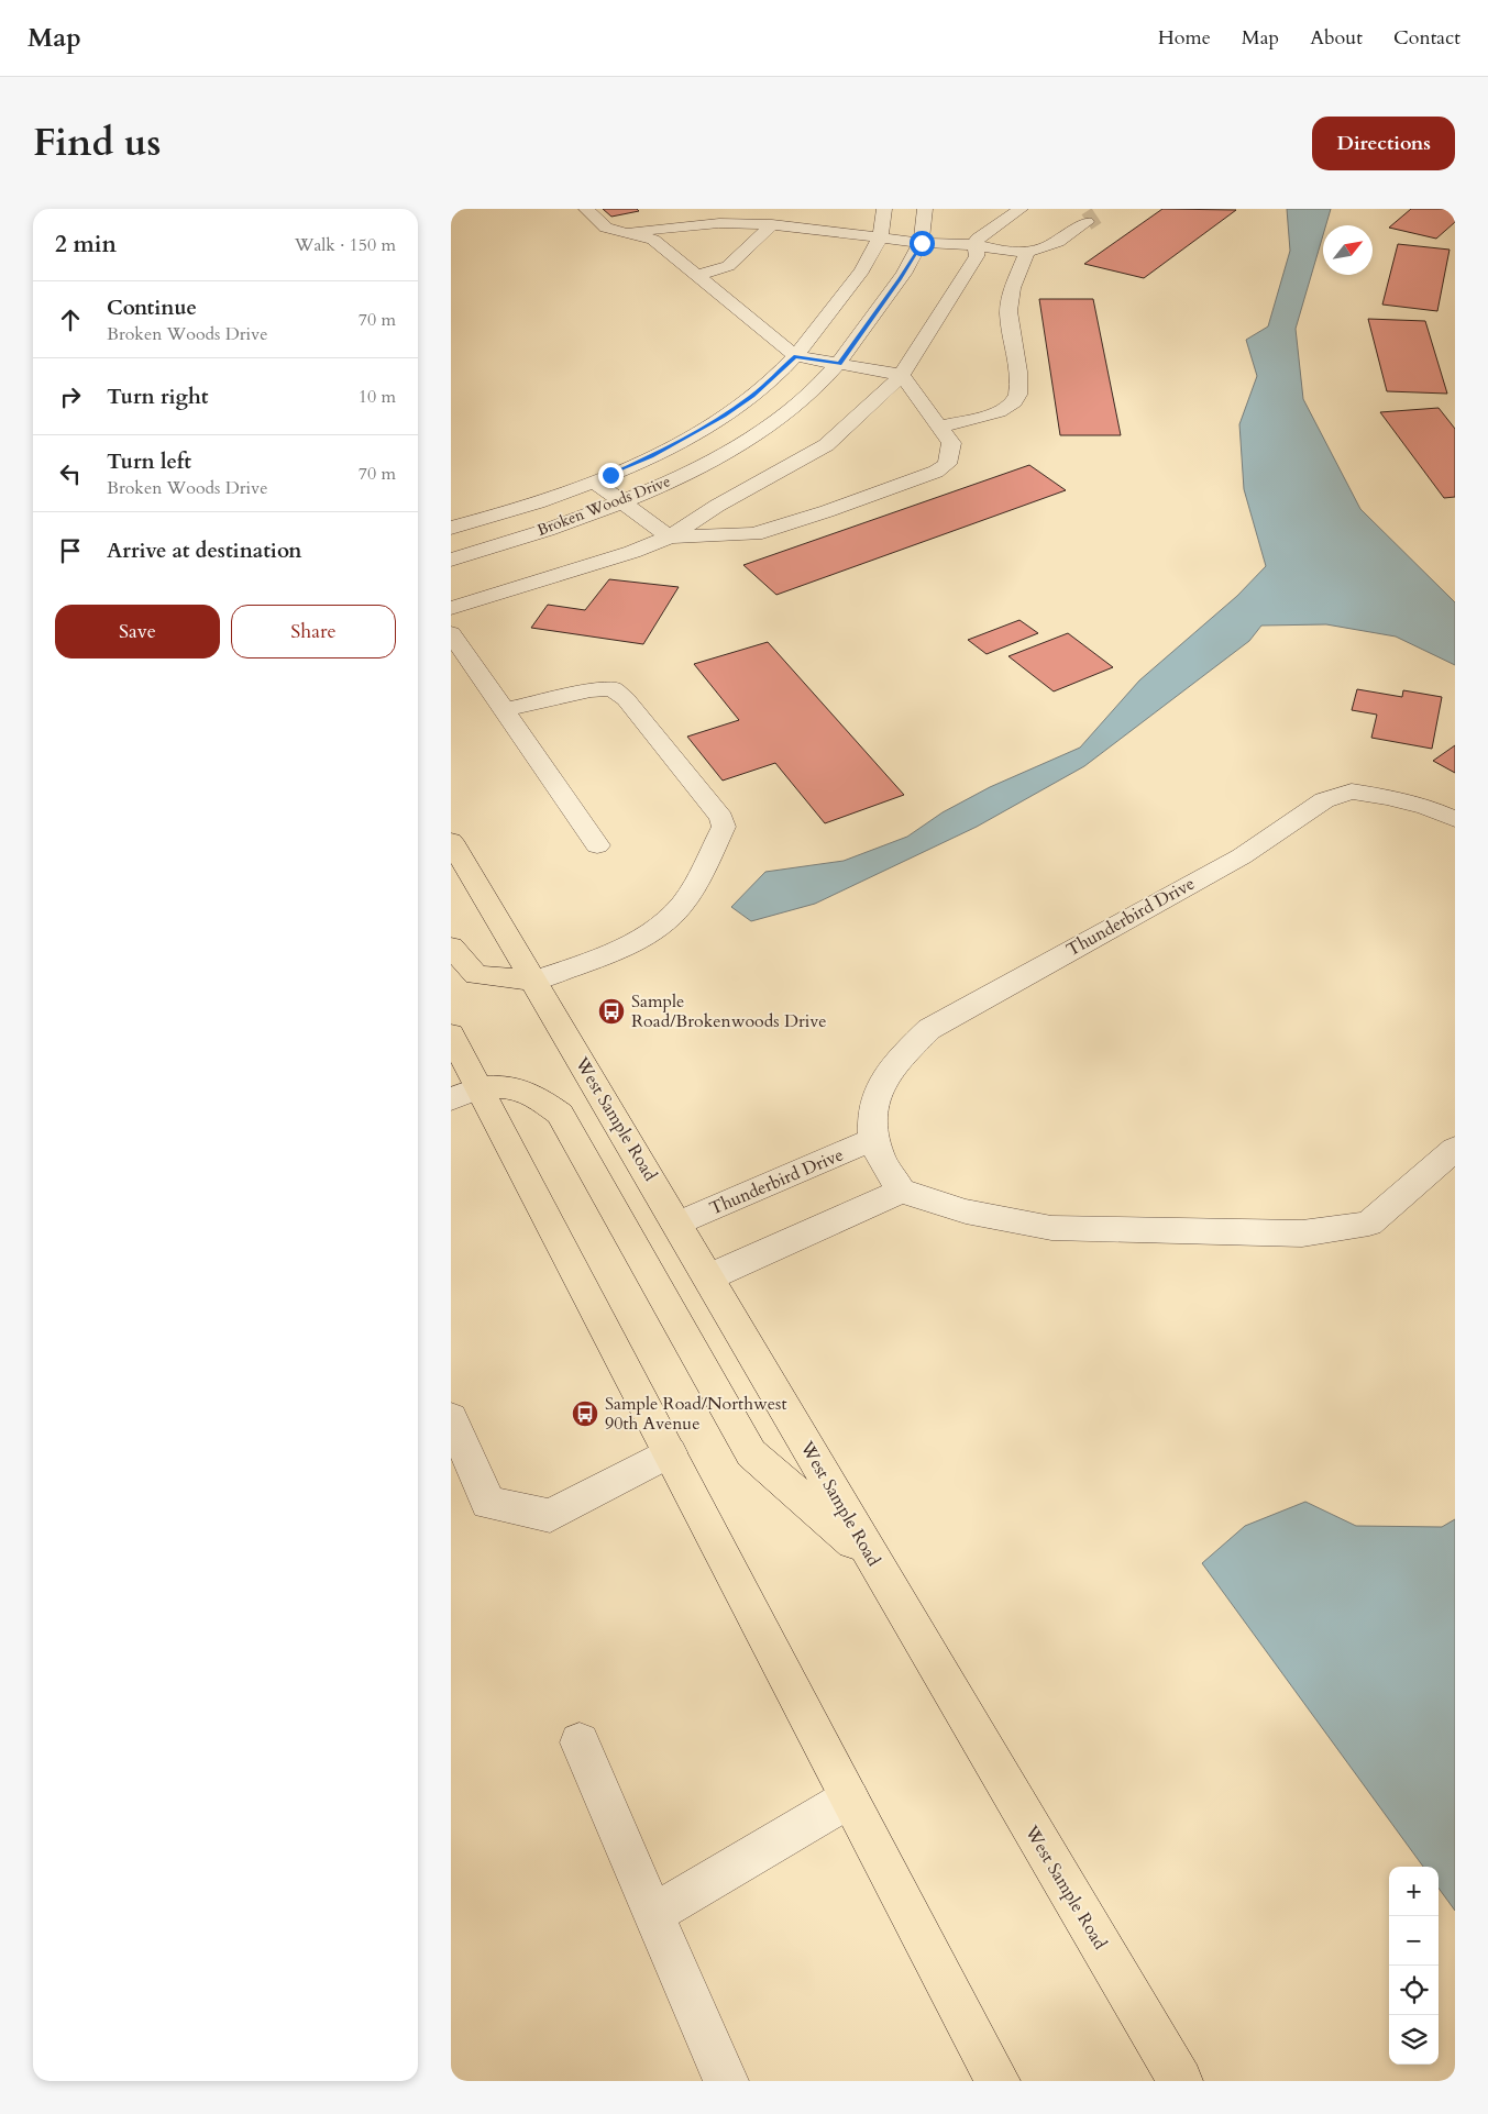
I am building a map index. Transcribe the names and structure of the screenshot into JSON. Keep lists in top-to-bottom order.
{
  "streets": {
    "main road": ["West Sample Road"],
    "street": ["Broken Woods Drive", "Thunderbird Drive"]
  },
  "crossings": [
    ["Thunderbird Drive", "West Sample Road"]
  ],
  "places": {
    "bus stop": ["Sample Road/Brokenwoods Drive", "Sample Road/Northwest 90th Avenue"]
  },
  "north": "top right",
  "page": {
    "header": "Map",
    "nav": [
      "Home",
      "Map",
      "About",
      "Contact"
    ],
    "title": "Find us",
    "buttons": [
      "Directions",
      ["Save", "Share"]
    ],
    "heading": ["2 min", "Walk · 150 m"],
    "list": [
      ["Continue", "Broken Woods Drive", "70 m"],
      ["Turn right", "10 m"],
      ["Turn left", "Broken Woods Drive", "70 m"],
      "Arrive at destination"
    ],
    "map_buttons": ["+", "−"]
  }
}
